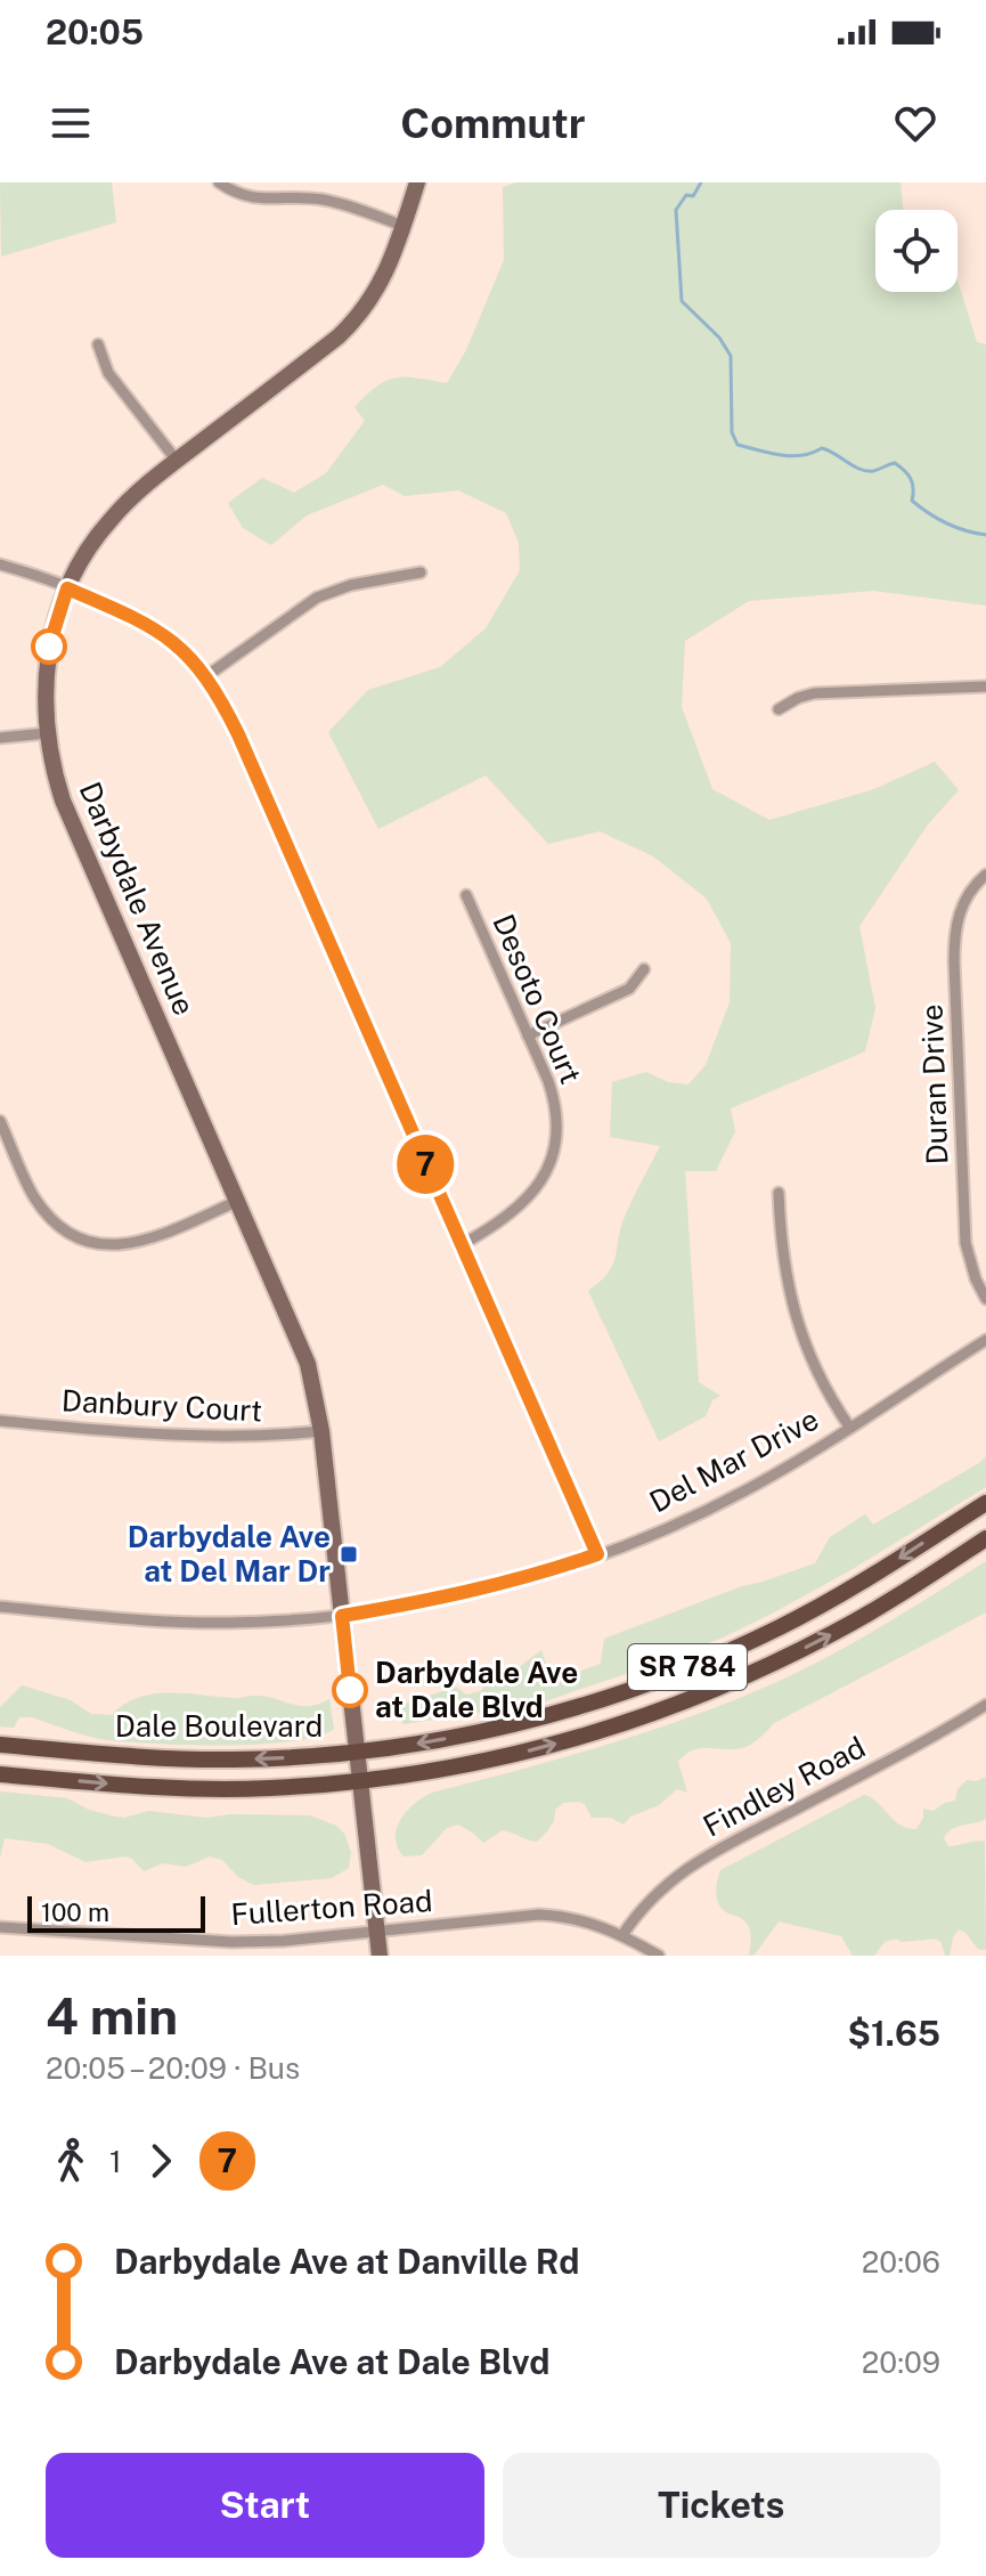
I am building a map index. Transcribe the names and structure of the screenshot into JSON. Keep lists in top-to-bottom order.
{
  "streets": {
    "main road": ["SR 784", "Dale Boulevard"],
    "street": [
      "Darbydale Avenue",
      "Desoto Court",
      "Duran Drive",
      "Danbury Court",
      "Del Mar Drive",
      "Findley Road",
      "Fullerton Road"
    ]
  },
  "crossings": [
    ["Darbydale Avenue", "Danbury Court"],
    ["Darbydale Avenue", "Del Mar Drive"],
    ["Darbydale Avenue", "Dale Boulevard"],
    ["Darbydale Avenue", "Fullerton Road"],
    ["Findley Road", "Fullerton Road"]
  ],
  "places": {
    "transit": ["Darbydale Ave at Del Mar Dr"],
    "other": ["Darbydale Ave at Dale Blvd"]
  },
  "lines": ["bus line 7"],
  "scale_bar": "100 m",
  "page": {
    "status": "20:05",
    "header": "Commutr",
    "on_map": "7",
    "scale": "100 m",
    "heading": ["4 min", "20:05 – 20:09 · Bus", "$1.65"],
    "legs": ["1", "7"],
    "list": [
      {
        "name": "Darbydale Ave at Danville Rd",
        "value": "20:06"
      },
      {
        "name": "Darbydale Ave at Dale Blvd",
        "value": "20:09"
      }
    ],
    "buttons": ["Start", "Tickets"]
  }
}
